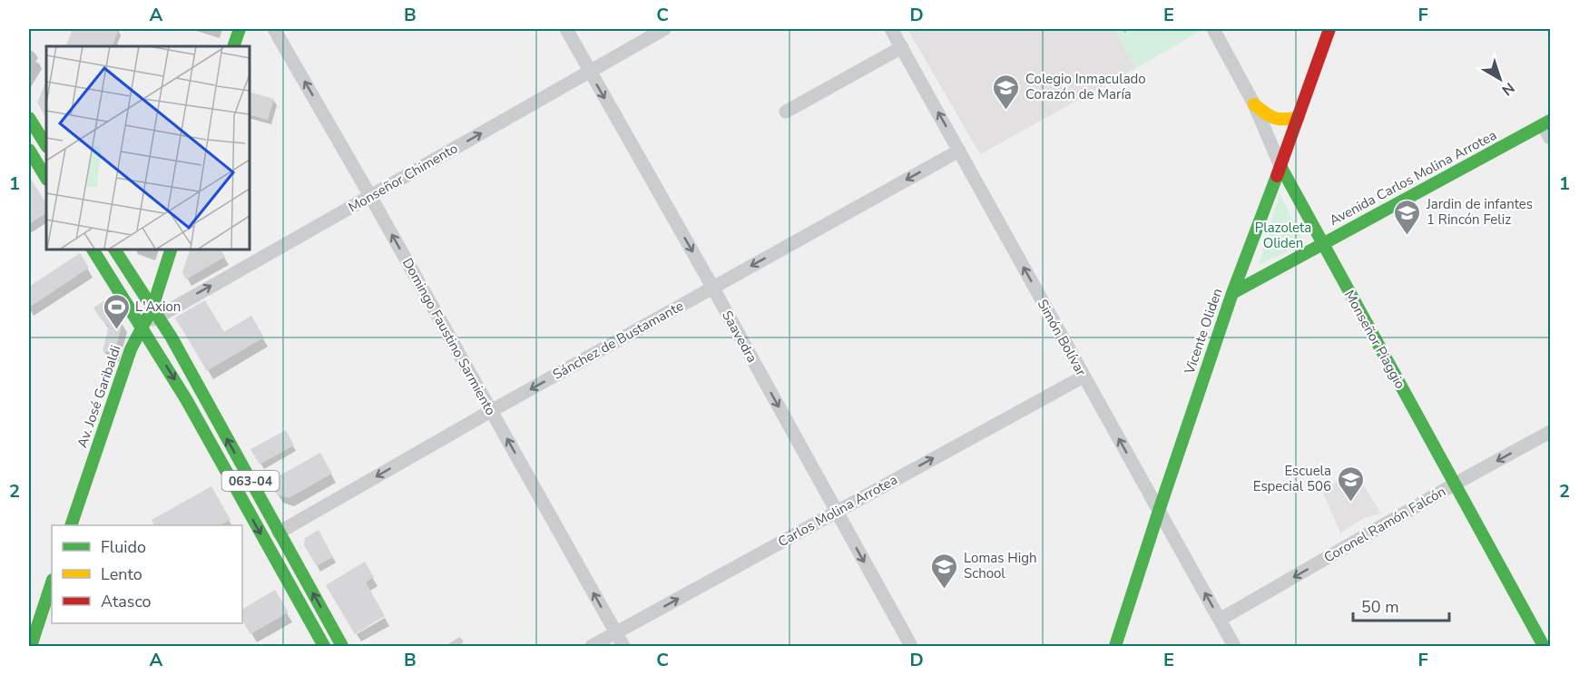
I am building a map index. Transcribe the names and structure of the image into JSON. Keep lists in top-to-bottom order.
{
  "streets": {
    "street": [
      "Monseñor Chimento",
      "Avenida Carlos Molina Arrotea",
      "Vicente Oliden",
      "Domingo Faustino Sarmiento",
      "Saavedra",
      "Simón Bolívar",
      "Monseñor Piaggio",
      "Sánchez de Bustamante",
      "Av. José Garibaldi",
      "063-04",
      "Carlos Molina Arrotea",
      "Coronel Ramón Falcón"
    ]
  },
  "crossings": [
    ["Monseñor Chimento", "Domingo Faustino Sarmiento"],
    ["Monseñor Chimento", "Saavedra"],
    ["Monseñor Chimento", "Av. José Garibaldi"],
    ["Monseñor Chimento", "063-04"],
    ["Avenida Carlos Molina Arrotea", "Vicente Oliden"],
    ["Avenida Carlos Molina Arrotea", "Monseñor Piaggio"],
    ["Vicente Oliden", "Simón Bolívar"],
    ["Vicente Oliden", "Monseñor Piaggio"],
    ["Domingo Faustino Sarmiento", "Sánchez de Bustamante"],
    ["Domingo Faustino Sarmiento", "Carlos Molina Arrotea"],
    ["Saavedra", "Sánchez de Bustamante"],
    ["Saavedra", "Carlos Molina Arrotea"],
    ["Simón Bolívar", "Sánchez de Bustamante"],
    ["Simón Bolívar", "Carlos Molina Arrotea"],
    ["Simón Bolívar", "Coronel Ramón Falcón"],
    ["Monseñor Piaggio", "Coronel Ramón Falcón"],
    ["Sánchez de Bustamante", "063-04"],
    ["Av. José Garibaldi", "063-04"]
  ],
  "one_way": [
    "Monseñor Chimento",
    "Domingo Faustino Sarmiento",
    "Saavedra",
    "Simón Bolívar",
    "Sánchez de Bustamante",
    "Carlos Molina Arrotea",
    "Coronel Ramón Falcón"
  ],
  "parks": ["Plazoleta Oliden"],
  "places": {
    "school or university": [
      "Colegio Inmaculado Corazón de María",
      "Jardin de infantes 1 Rincón Feliz",
      "Escuela Especial 506",
      "Lomas High School"
    ],
    "sports": ["L'Axion"]
  },
  "legend": ["Fluido", "Lento", "Atasco"],
  "scale_bar": "50 m",
  "north": "bottom right",
  "grid": {
    "columns": [
      "A",
      "B",
      "C",
      "D",
      "E",
      "F"
    ],
    "rows": ["1", "2"]
  }
}
